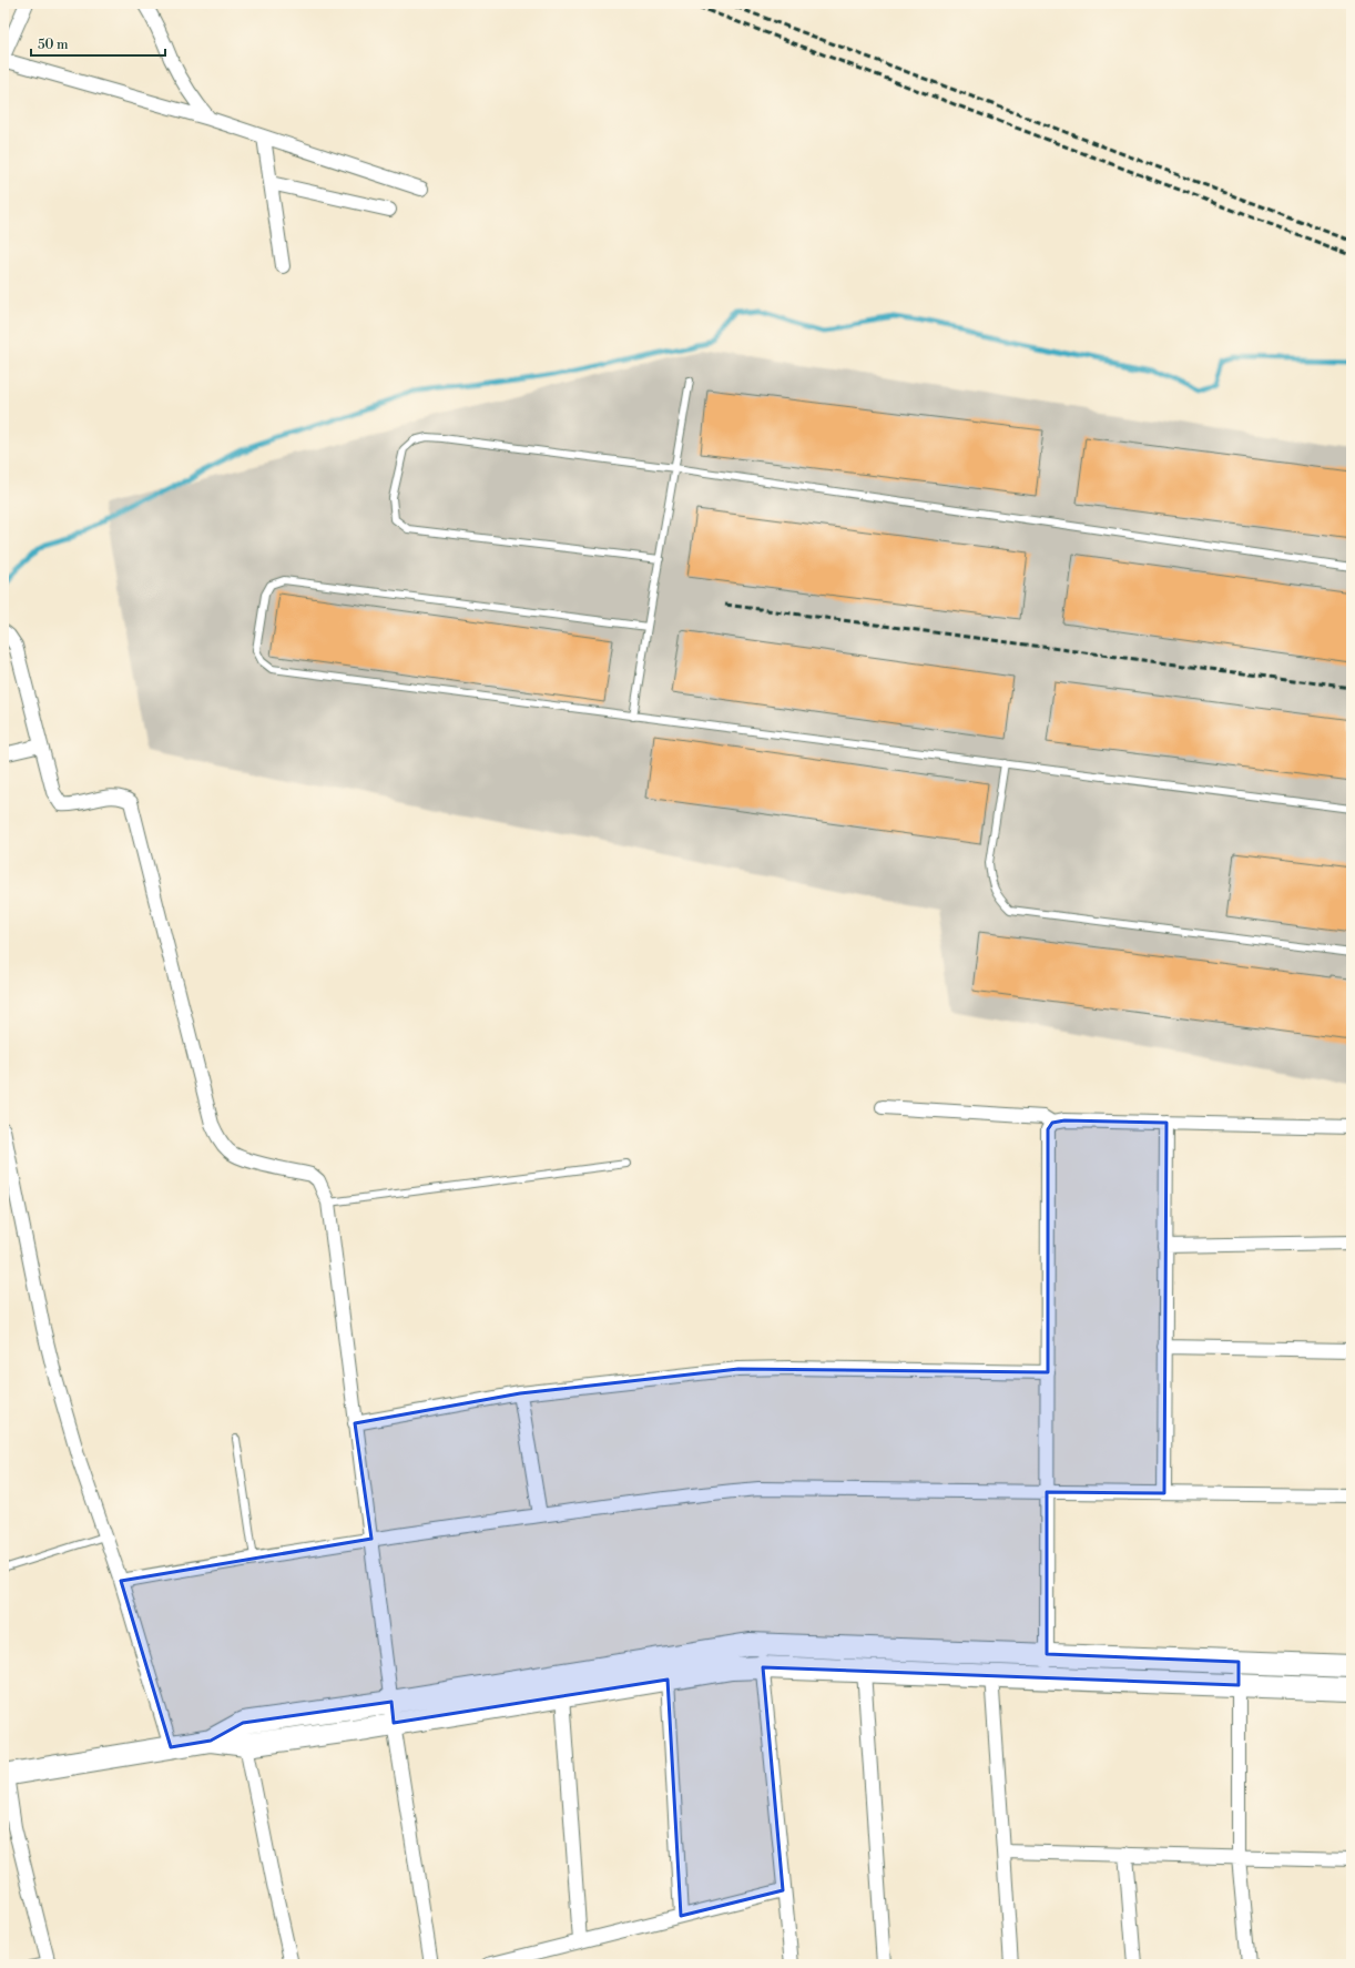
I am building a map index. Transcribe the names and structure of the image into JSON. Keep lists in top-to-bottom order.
{
  "scale_bar": "50 m"
}
